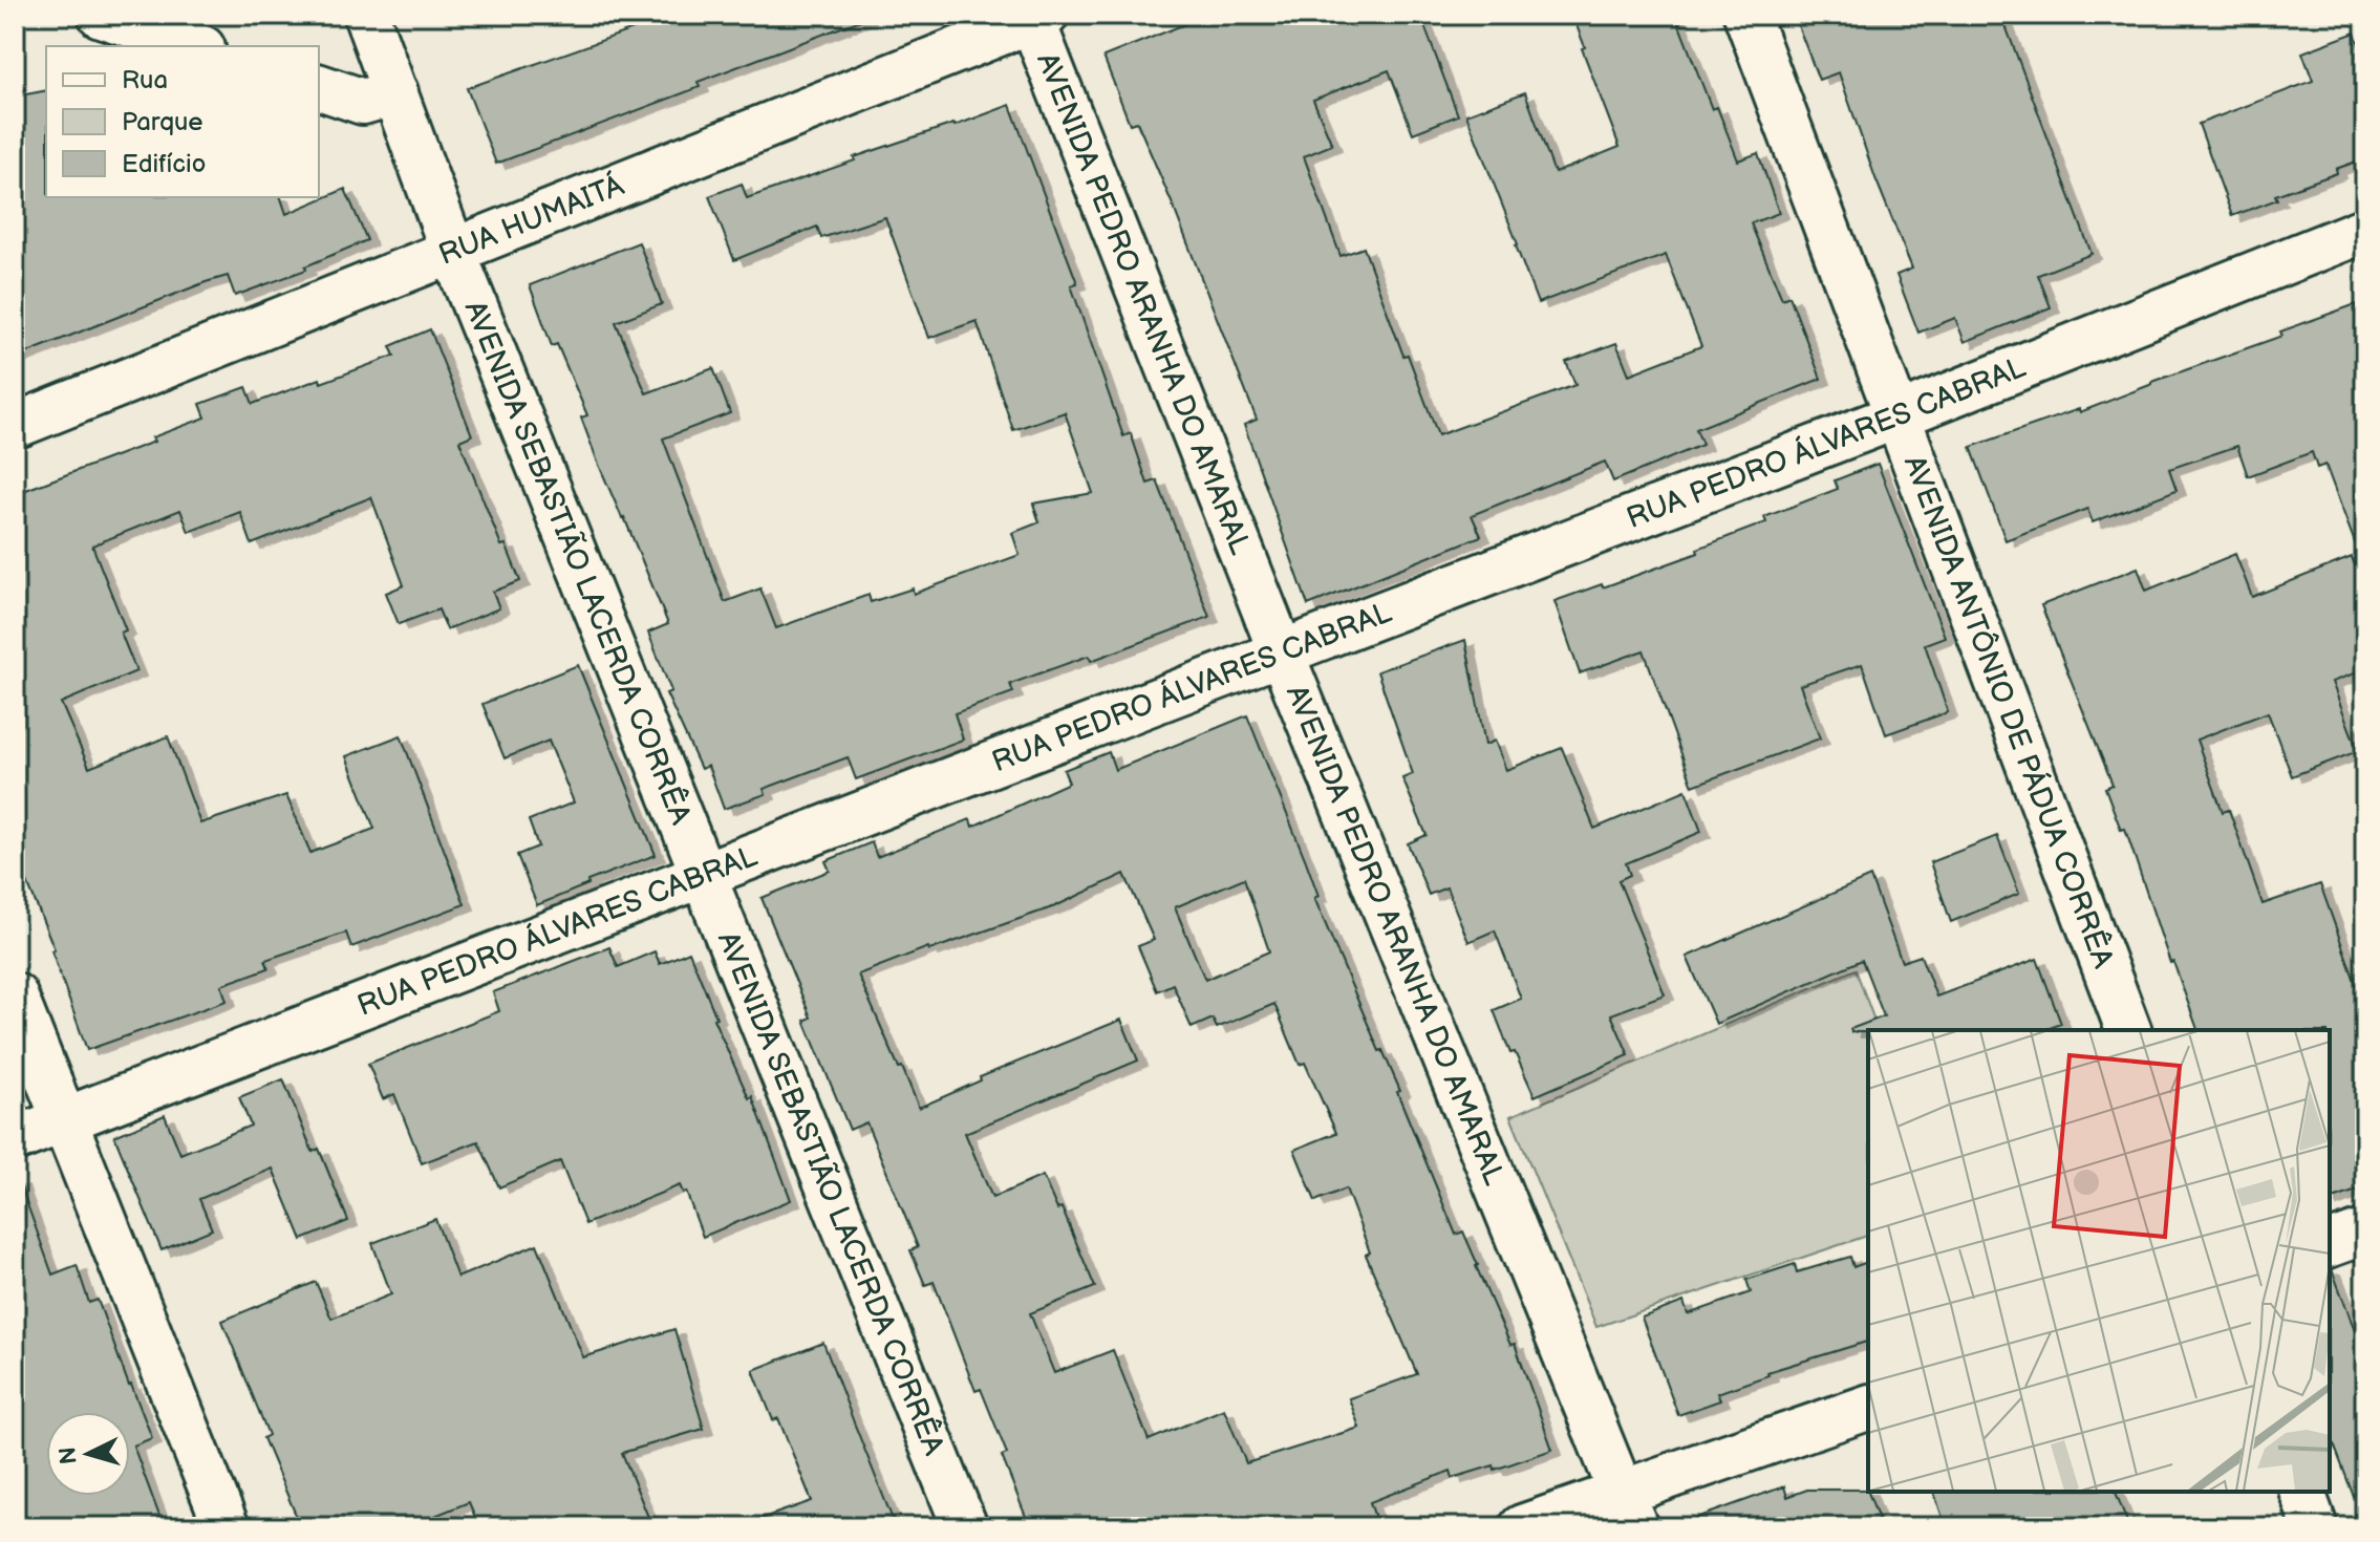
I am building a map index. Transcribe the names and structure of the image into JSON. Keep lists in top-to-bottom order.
{
  "streets": {
    "street": [
      "RUA HUMAITÁ",
      "AVENIDA PEDRO ARANHA DO AMARAL",
      "RUA PEDRO ÁLVARES CABRAL",
      "AVENIDA SEBASTIÃO LACERDA CORRÊA",
      "AVENIDA ANTÔNIO DE PÁDUA CORRÊA"
    ]
  },
  "crossings": [
    ["RUA HUMAITÁ", "AVENIDA PEDRO ARANHA DO AMARAL"],
    ["RUA HUMAITÁ", "AVENIDA SEBASTIÃO LACERDA CORRÊA"],
    ["AVENIDA PEDRO ARANHA DO AMARAL", "RUA PEDRO ÁLVARES CABRAL"],
    ["RUA PEDRO ÁLVARES CABRAL", "AVENIDA SEBASTIÃO LACERDA CORRÊA"],
    ["RUA PEDRO ÁLVARES CABRAL", "AVENIDA ANTÔNIO DE PÁDUA CORRÊA"]
  ],
  "legend": ["Rua", "Parque", "Edifício"],
  "north": "left"
}
